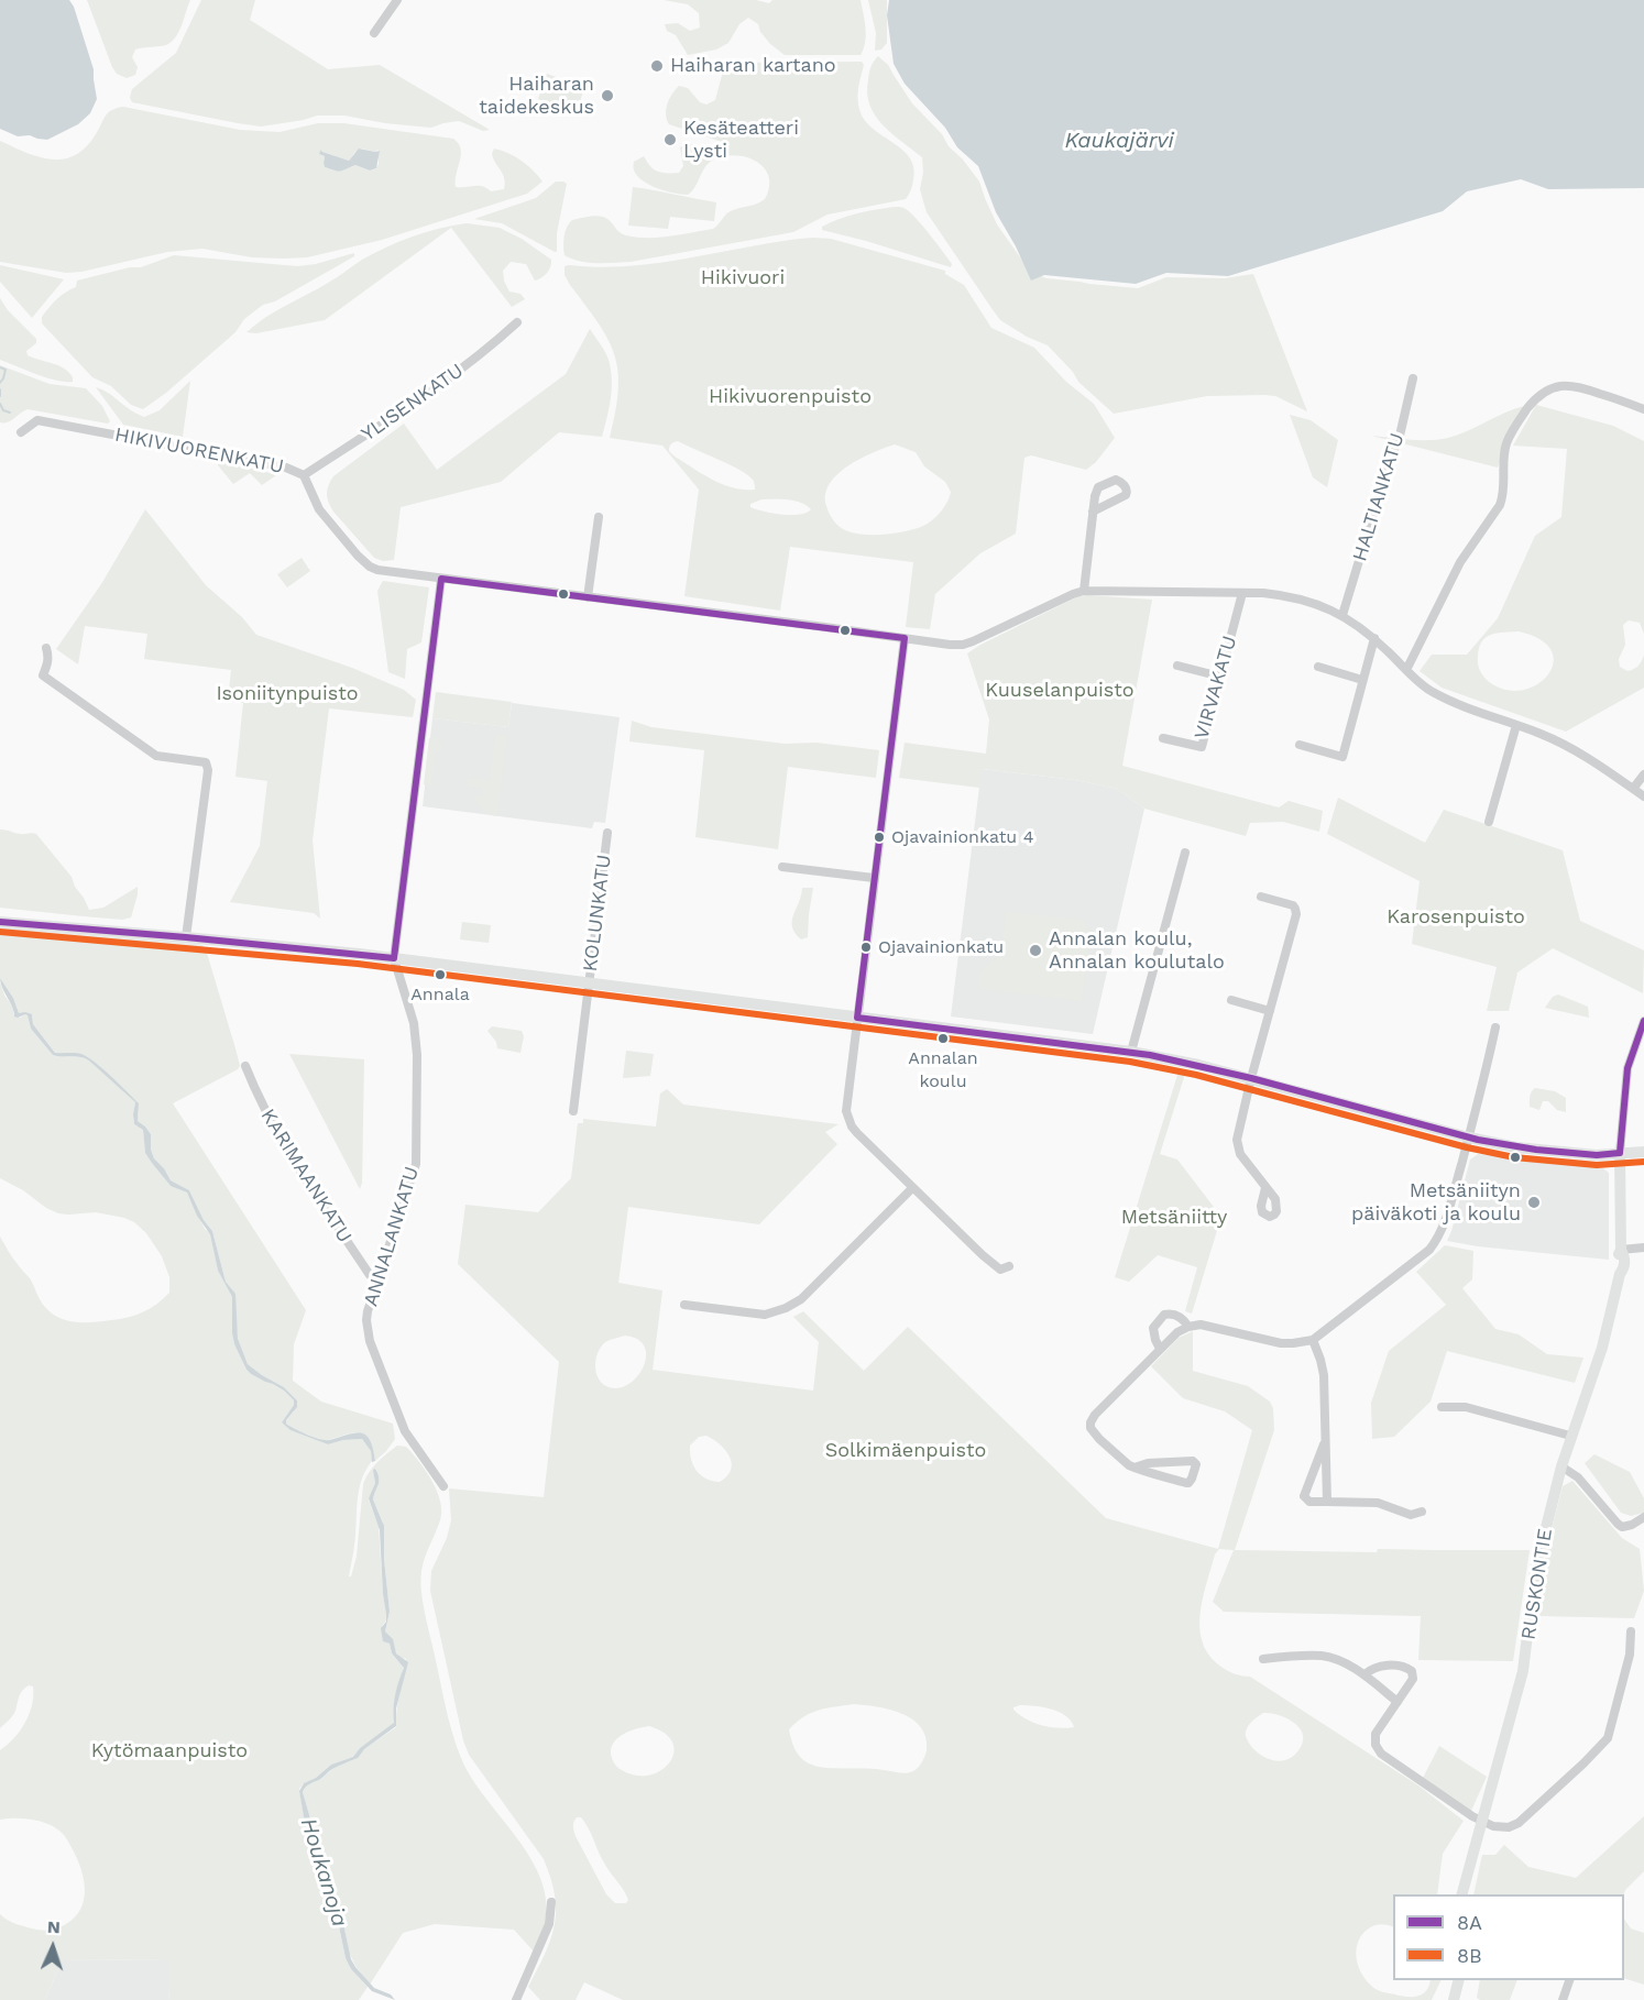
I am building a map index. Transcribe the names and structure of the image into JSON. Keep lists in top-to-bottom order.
{
  "streets": {
    "main road": ["RUSKONTIE"],
    "street": [
      "YLISENKATU",
      "HIKIVUORENKATU",
      "HALTIANKATU",
      "VIRVAKATU",
      "KOLUNKATU",
      "KARIMAANKATU",
      "ANNALANKATU"
    ]
  },
  "crossings": [
    ["YLISENKATU", "HIKIVUORENKATU"],
    ["HIKIVUORENKATU", "HALTIANKATU"],
    ["HIKIVUORENKATU", "VIRVAKATU"],
    ["HIKIVUORENKATU", "ANNALANKATU"],
    ["KARIMAANKATU", "ANNALANKATU"]
  ],
  "water": ["Kaukajärvi", "Houkanoja"],
  "parks": [
    "Hikivuori",
    "Hikivuorenpuisto",
    "Kuuselanpuisto",
    "Isoniitynpuisto",
    "Karosenpuisto",
    "Metsäniitty",
    "Solkimäenpuisto",
    "Kytömaanpuisto"
  ],
  "places": [
    "Haiharan kartano",
    "Haiharan taidekeskus",
    "Kesäteatteri Lysti",
    "Ojavainionkatu 4",
    "Ojavainionkatu",
    "Annalan koulu, Annalan koulutalo",
    "Annala",
    "Annalan koulu",
    "Metsäniityn päiväkoti ja koulu"
  ],
  "lines": ["transit line 8A", "transit line 8B"],
  "legend": ["8A", "8B"],
  "north": "top"
}
